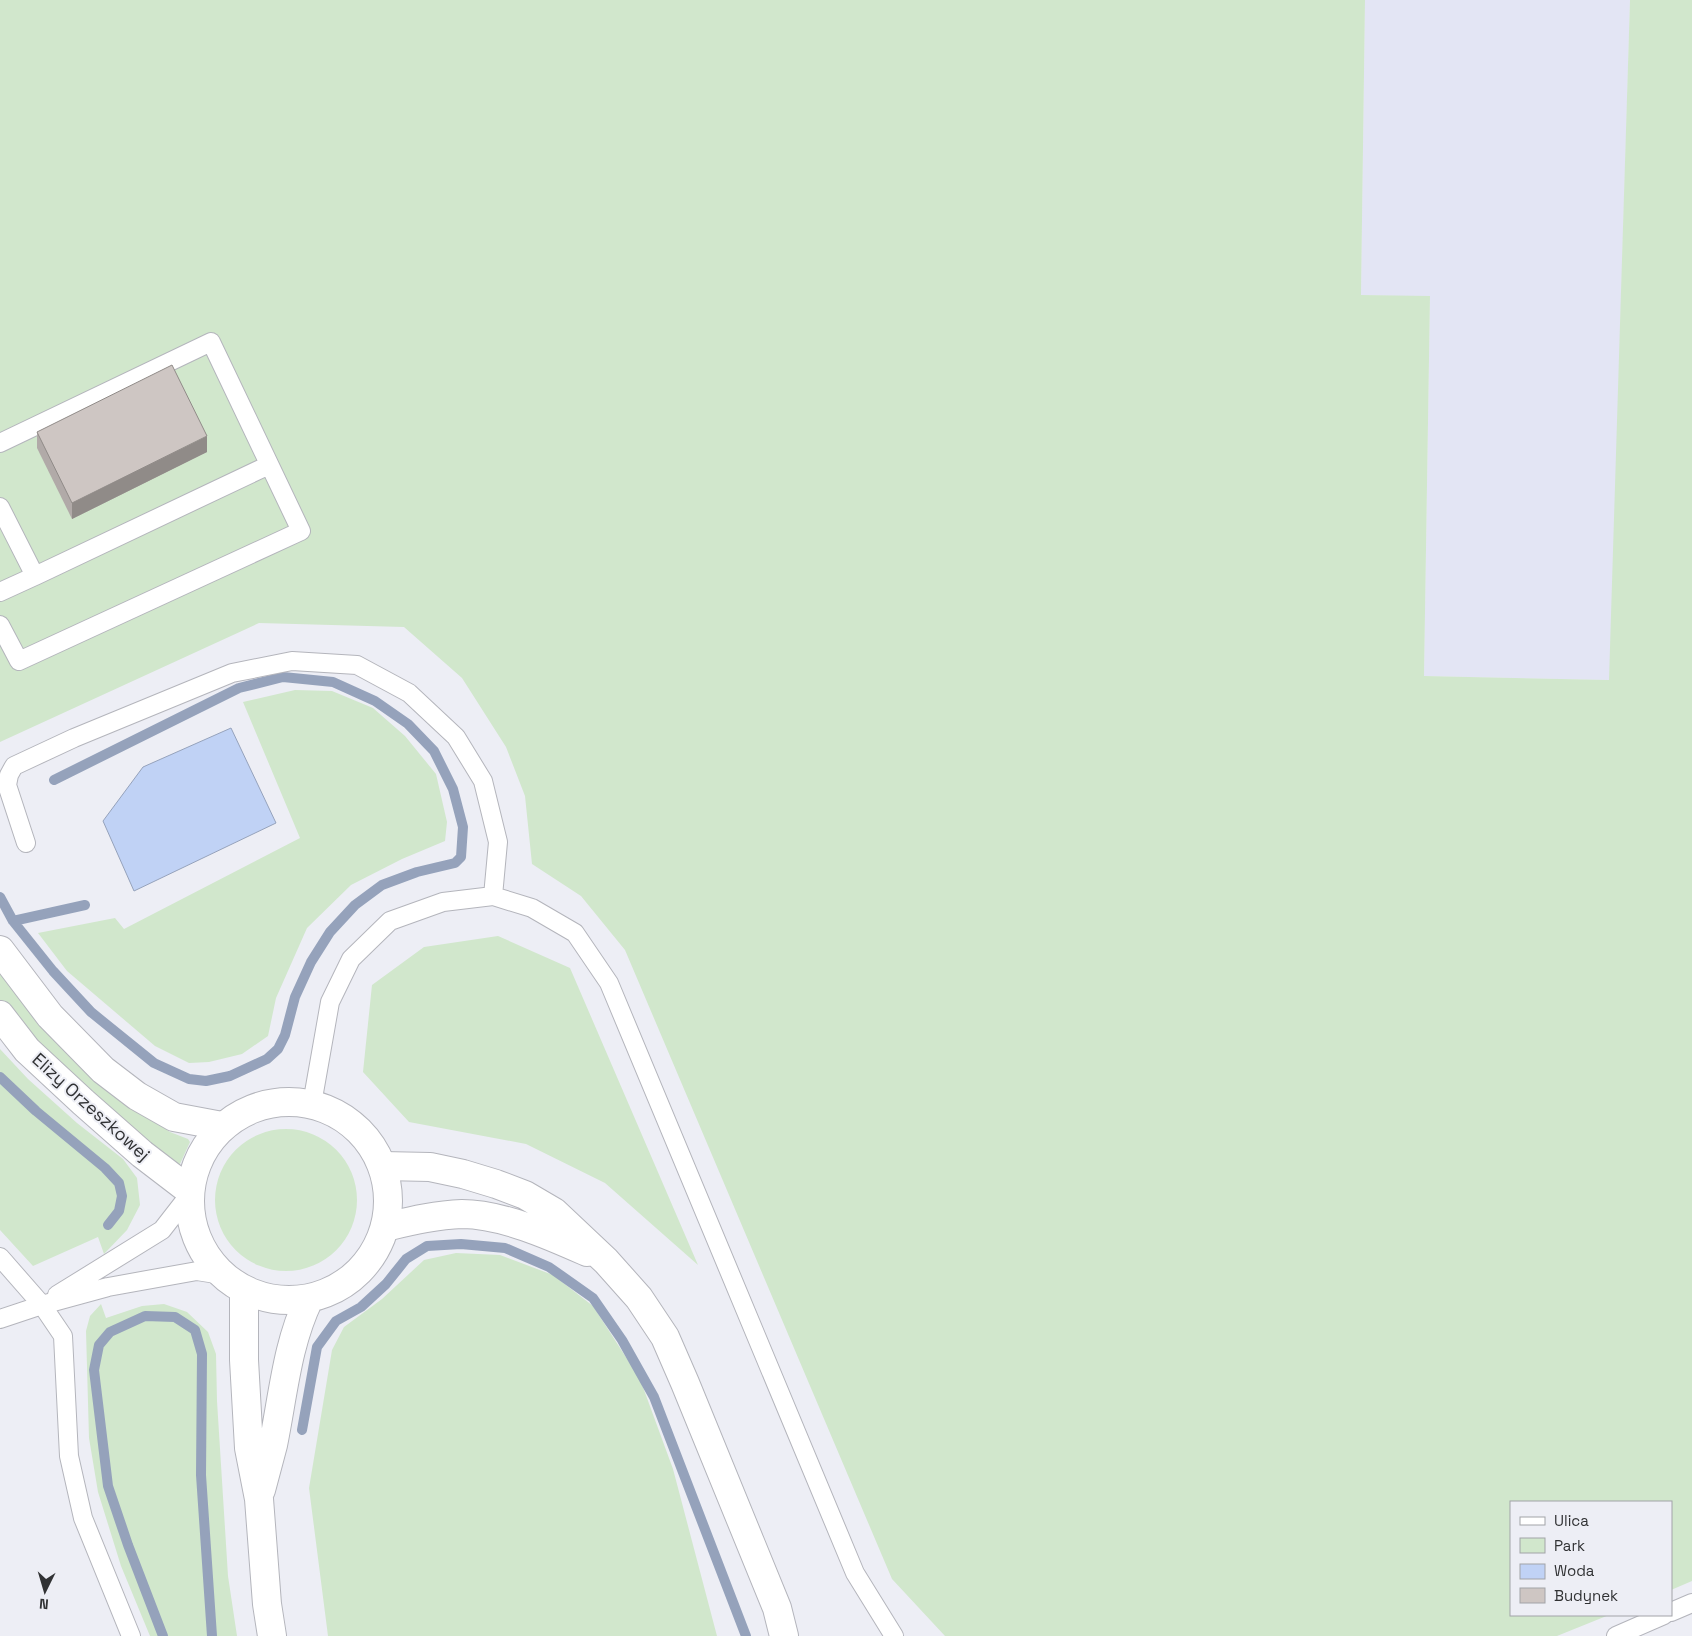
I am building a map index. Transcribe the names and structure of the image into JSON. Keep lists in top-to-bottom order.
{
  "streets": {
    "main road": ["Elizy Orzeszkowej"]
  },
  "legend": [
    "Ulica",
    "Park",
    "Woda",
    "Budynek"
  ],
  "north": "bottom"
}
